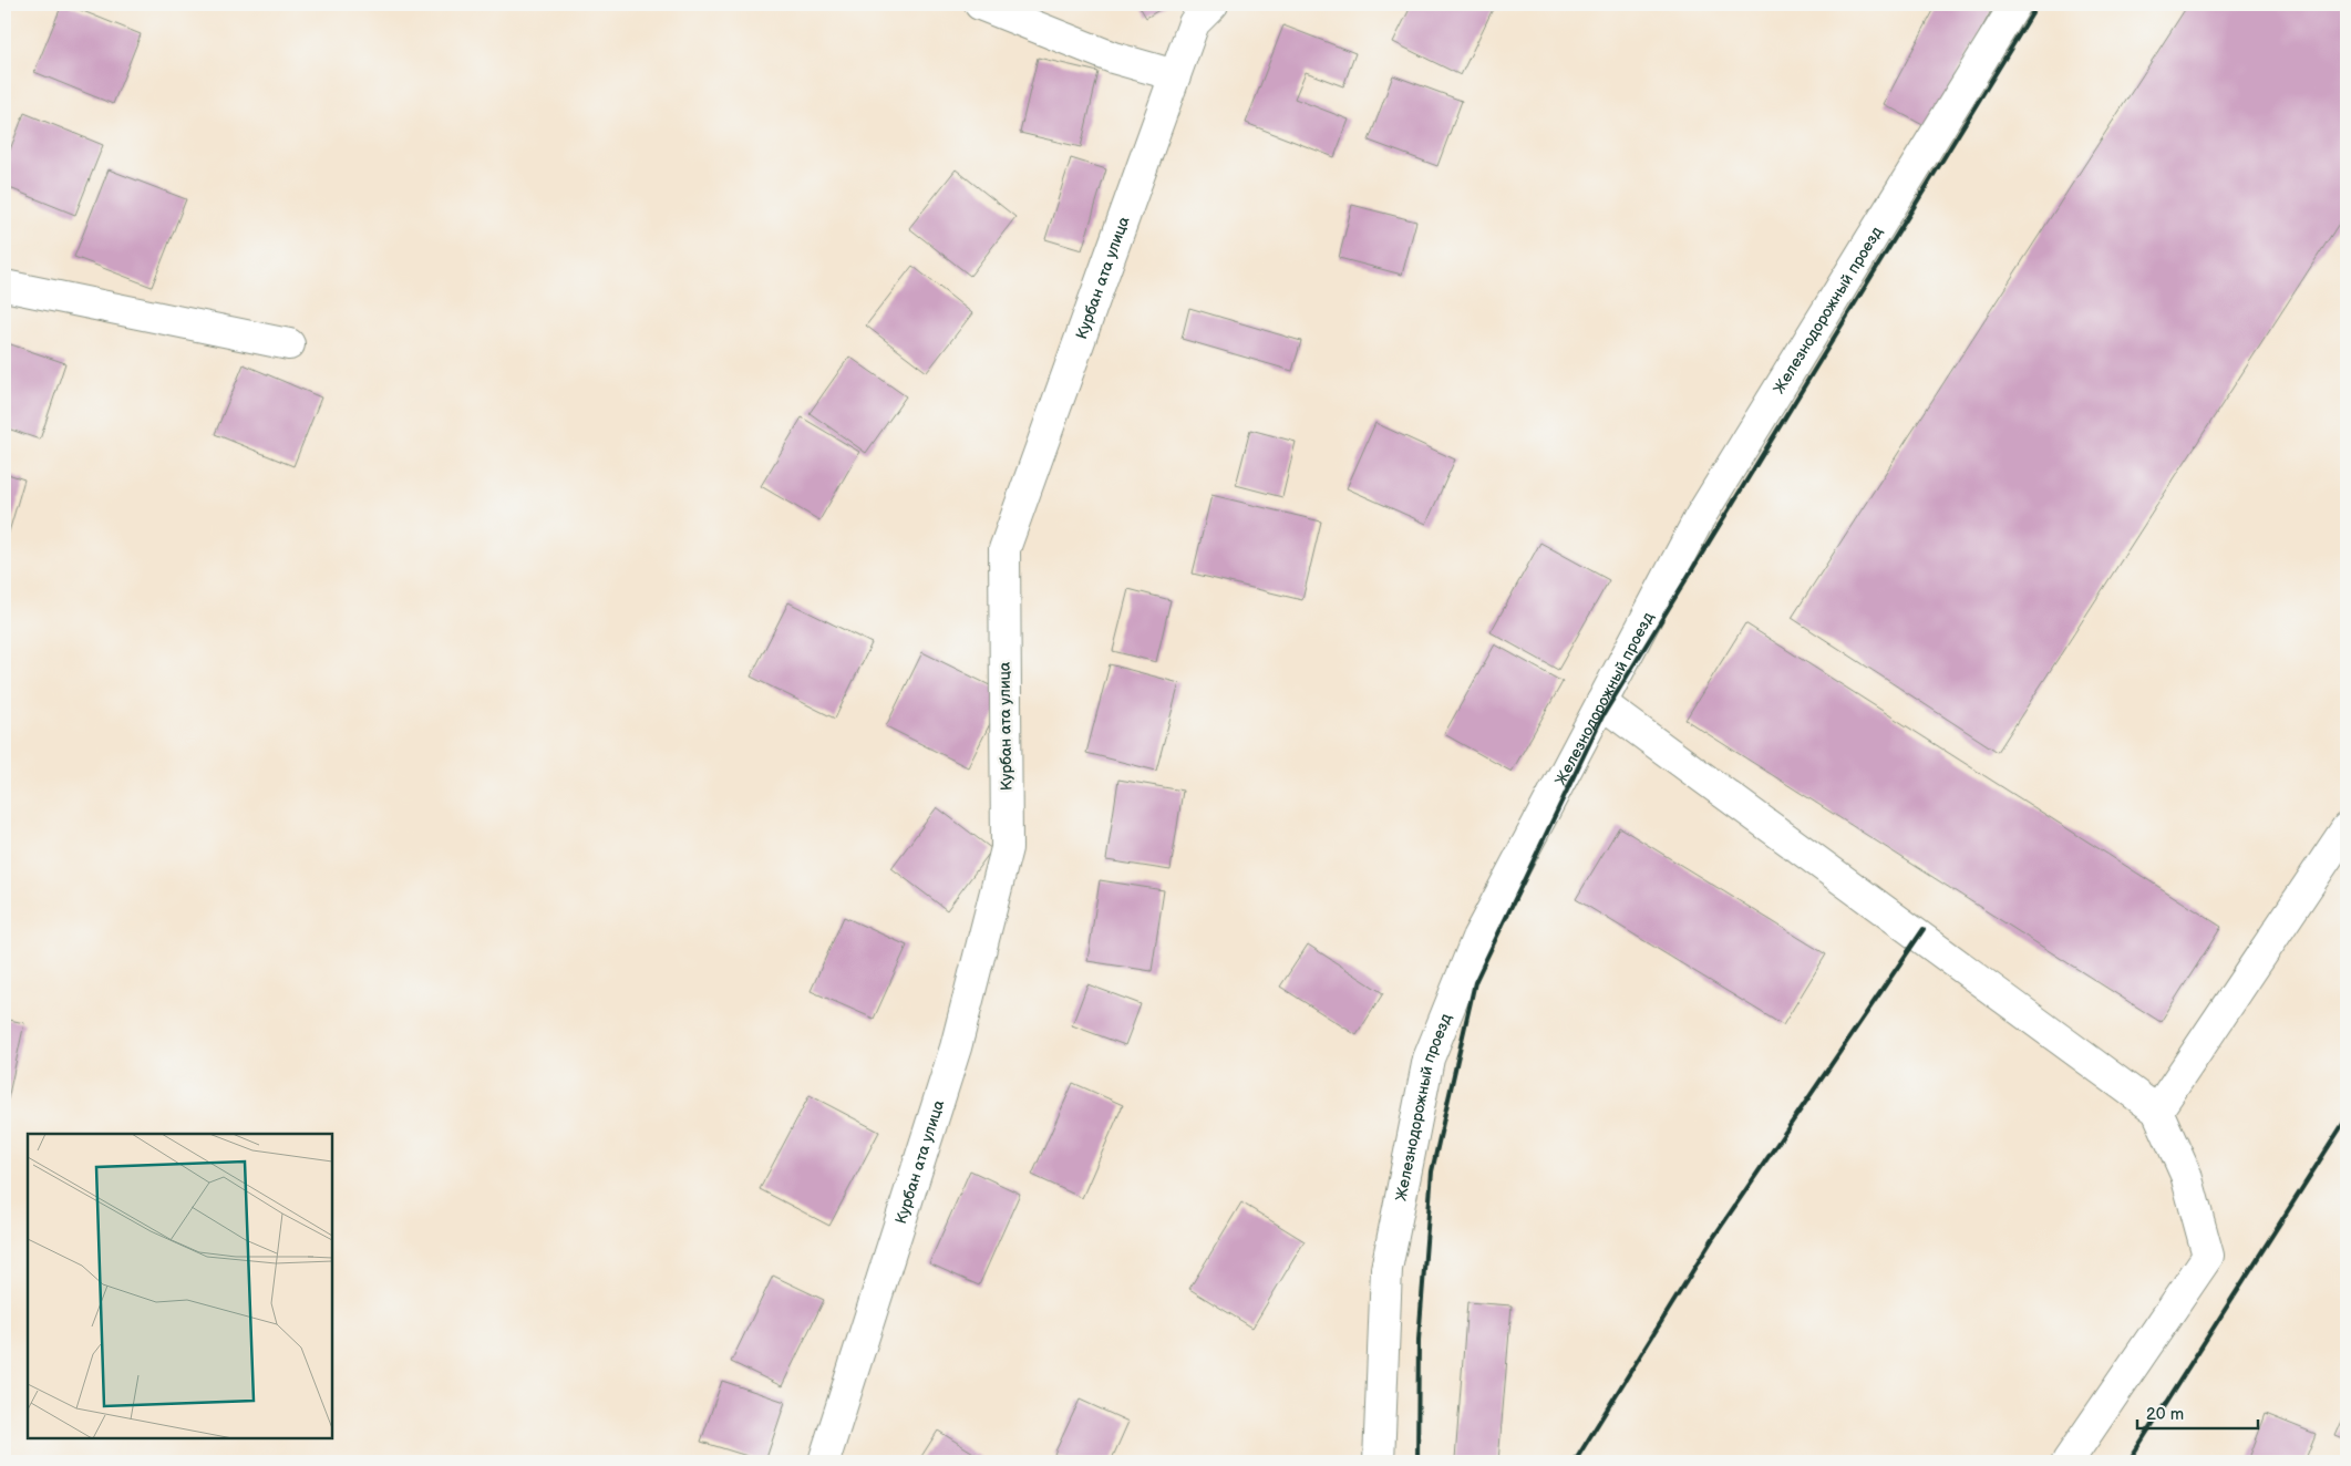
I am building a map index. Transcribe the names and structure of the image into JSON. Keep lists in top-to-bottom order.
{
  "streets": {
    "street": ["Курбан ата улица", "Железнодорожный проезд"]
  },
  "scale_bar": "20 m"
}
